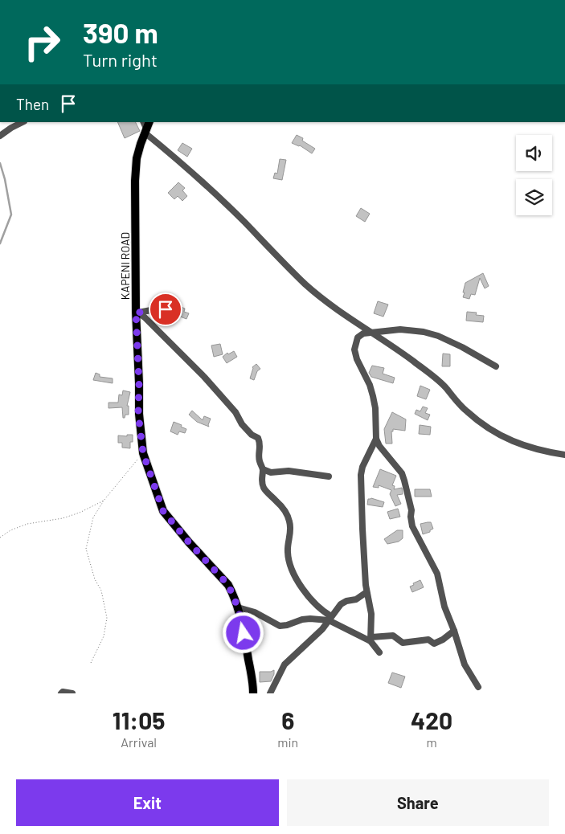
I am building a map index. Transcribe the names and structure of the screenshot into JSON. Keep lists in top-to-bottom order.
{
  "streets": {
    "main road": ["KAPENI ROAD"]
  },
  "page": {
    "turn": ["390 m", "Turn right"],
    "then": "Then",
    "eta": [
      "11:05",
      "Arrival",
      "6",
      "min",
      "420",
      "m"
    ],
    "buttons": ["Exit", "Share"]
  }
}
